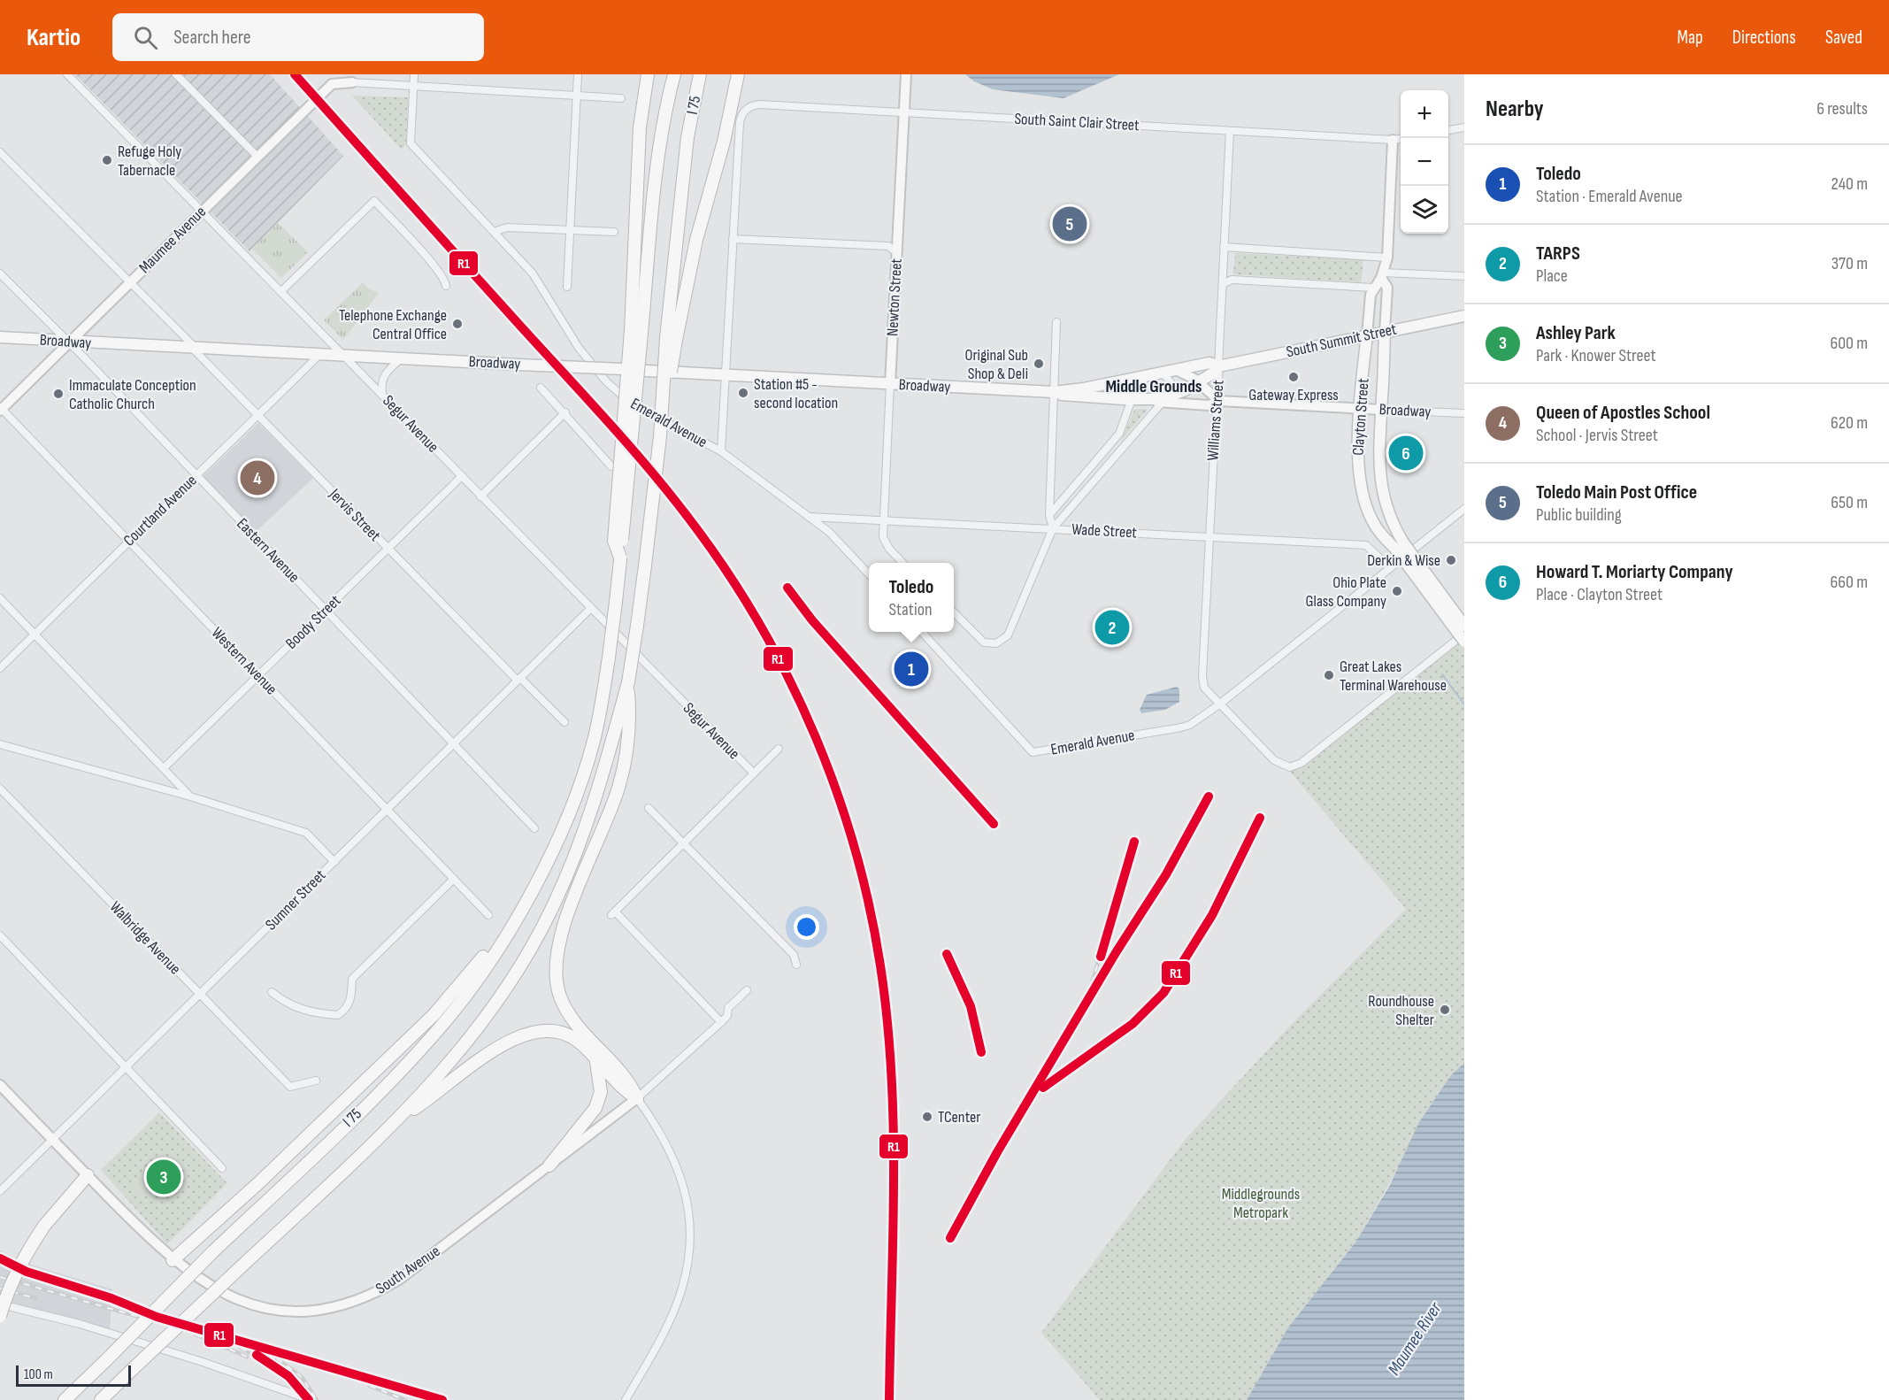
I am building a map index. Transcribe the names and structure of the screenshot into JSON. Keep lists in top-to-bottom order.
{
  "streets": {
    "highway": ["I 75"],
    "main road": ["South Summit Street", "Broadway", "Clayton Street"],
    "street": [
      "South Saint Clair Street",
      "Maumee Avenue",
      "Newton Street",
      "Williams Street",
      "Emerald Avenue",
      "Segur Avenue",
      "Courtland Avenue",
      "Jervis Street",
      "Wade Street",
      "Eastern Avenue",
      "Boody Street",
      "Western Avenue",
      "Sumner Street",
      "Walbridge Avenue",
      "South Avenue"
    ]
  },
  "crossings": [
    ["South Saint Clair Street", "Newton Street"],
    ["South Saint Clair Street", "Clayton Street"],
    ["South Saint Clair Street", "Williams Street"],
    ["Maumee Avenue", "Broadway"],
    ["Maumee Avenue", "Segur Avenue"],
    ["Maumee Avenue", "Jervis Street"],
    ["Maumee Avenue", "Eastern Avenue"],
    ["Maumee Avenue", "Western Avenue"],
    ["Newton Street", "Broadway"],
    ["Newton Street", "Wade Street"],
    ["South Summit Street", "Broadway"],
    ["South Summit Street", "Clayton Street"],
    ["South Summit Street", "Williams Street"],
    ["Broadway", "Clayton Street"],
    ["Broadway", "Williams Street"],
    ["Broadway", "Segur Avenue"],
    ["Broadway", "Courtland Avenue"],
    ["Broadway", "Jervis Street"],
    ["Broadway", "Eastern Avenue"],
    ["Williams Street", "Emerald Avenue"],
    ["Williams Street", "Wade Street"],
    ["Emerald Avenue", "Wade Street"],
    ["Segur Avenue", "Boody Street"],
    ["Segur Avenue", "Sumner Street"],
    ["Courtland Avenue", "Jervis Street"],
    ["Courtland Avenue", "Eastern Avenue"],
    ["Courtland Avenue", "Western Avenue"],
    ["Jervis Street", "Boody Street"],
    ["Jervis Street", "Sumner Street"],
    ["Eastern Avenue", "Boody Street"],
    ["Eastern Avenue", "Sumner Street"],
    ["Boody Street", "Western Avenue"],
    ["Western Avenue", "Sumner Street"],
    ["Sumner Street", "Walbridge Avenue"],
    ["Sumner Street", "South Avenue"]
  ],
  "districts": ["Middle Grounds"],
  "water": ["Maumee River"],
  "parks": ["Middlegrounds Metropark"],
  "places": [
    "Refuge Holy Tabernacle",
    "Telephone Exchange Central Office",
    "Original Sub Shop & Deli",
    "Gateway Express",
    "Station #5 - second location",
    "Immaculate Conception Catholic Church",
    "Derkin & Wise",
    "Ohio Plate Glass Company",
    "Great Lakes Terminal Warehouse",
    "Roundhouse Shelter",
    "TCenter"
  ],
  "lines": ["transit line R1"],
  "scale_bar": "100 m",
  "page": {
    "header": "Kartio",
    "search": "Search here",
    "nav": ["Map", "Directions", "Saved"],
    "heading": ["Nearby", "6 results"],
    "map_buttons": ["+", "−"],
    "list": [
      {
        "mark": "1",
        "name": "Toledo",
        "note": "Station · Emerald Avenue",
        "value": "240 m"
      },
      {
        "mark": "2",
        "name": "TARPS",
        "note": "Place",
        "value": "370 m"
      },
      {
        "mark": "3",
        "name": "Ashley Park",
        "note": "Park · Knower Street",
        "value": "600 m"
      },
      {
        "mark": "4",
        "name": "Queen of Apostles School",
        "note": "School · Jervis Street",
        "value": "620 m"
      },
      {
        "mark": "5",
        "name": "Toledo Main Post Office",
        "note": "Public building",
        "value": "650 m"
      },
      {
        "mark": "6",
        "name": "Howard T. Moriarty Company",
        "note": "Place · Clayton Street",
        "value": "660 m"
      }
    ],
    "pins": [
      "5",
      "6",
      "4",
      "2",
      "1",
      "3"
    ],
    "popup": ["Toledo", "Station"],
    "scale": "100 m"
  }
}
